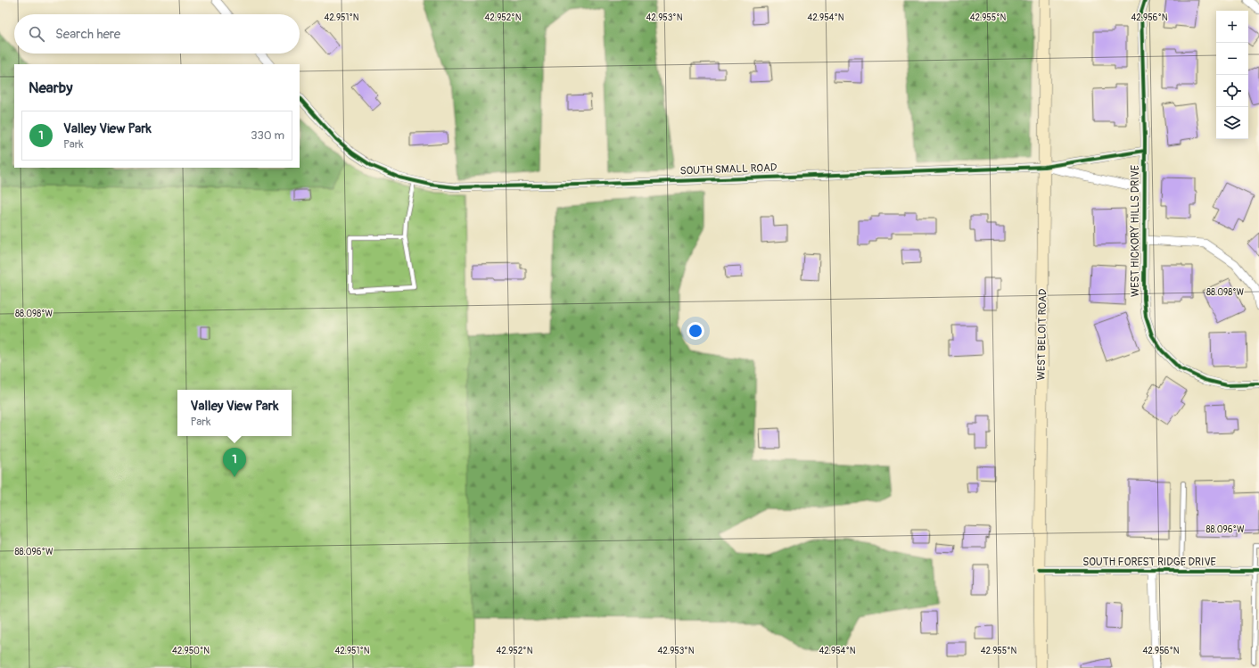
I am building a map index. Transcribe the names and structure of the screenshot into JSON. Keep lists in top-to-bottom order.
{
  "streets": {
    "main road": ["WEST BELOIT ROAD"],
    "street": ["SOUTH SMALL ROAD", "WEST HICKORY HILLS DRIVE", "SOUTH FOREST RIDGE DRIVE"]
  },
  "crossings": [
    ["SOUTH SMALL ROAD", "WEST BELOIT ROAD"],
    ["WEST BELOIT ROAD", "SOUTH FOREST RIDGE DRIVE"]
  ],
  "page": {
    "map_buttons": ["+", "−"],
    "search": "Search here",
    "heading": "Nearby",
    "list": [
      {
        "mark": "1",
        "name": "Valley View Park",
        "note": "Park",
        "value": "330 m"
      }
    ],
    "popup": ["Valley View Park", "Park"],
    "pins": "1"
  },
  "coordinates": [
    "42.951°N",
    "42.952°N",
    "42.953°N",
    "42.954°N",
    "42.955°N",
    "42.956°N",
    "88.098°W",
    "88.096°W",
    "42.950°N"
  ]
}
